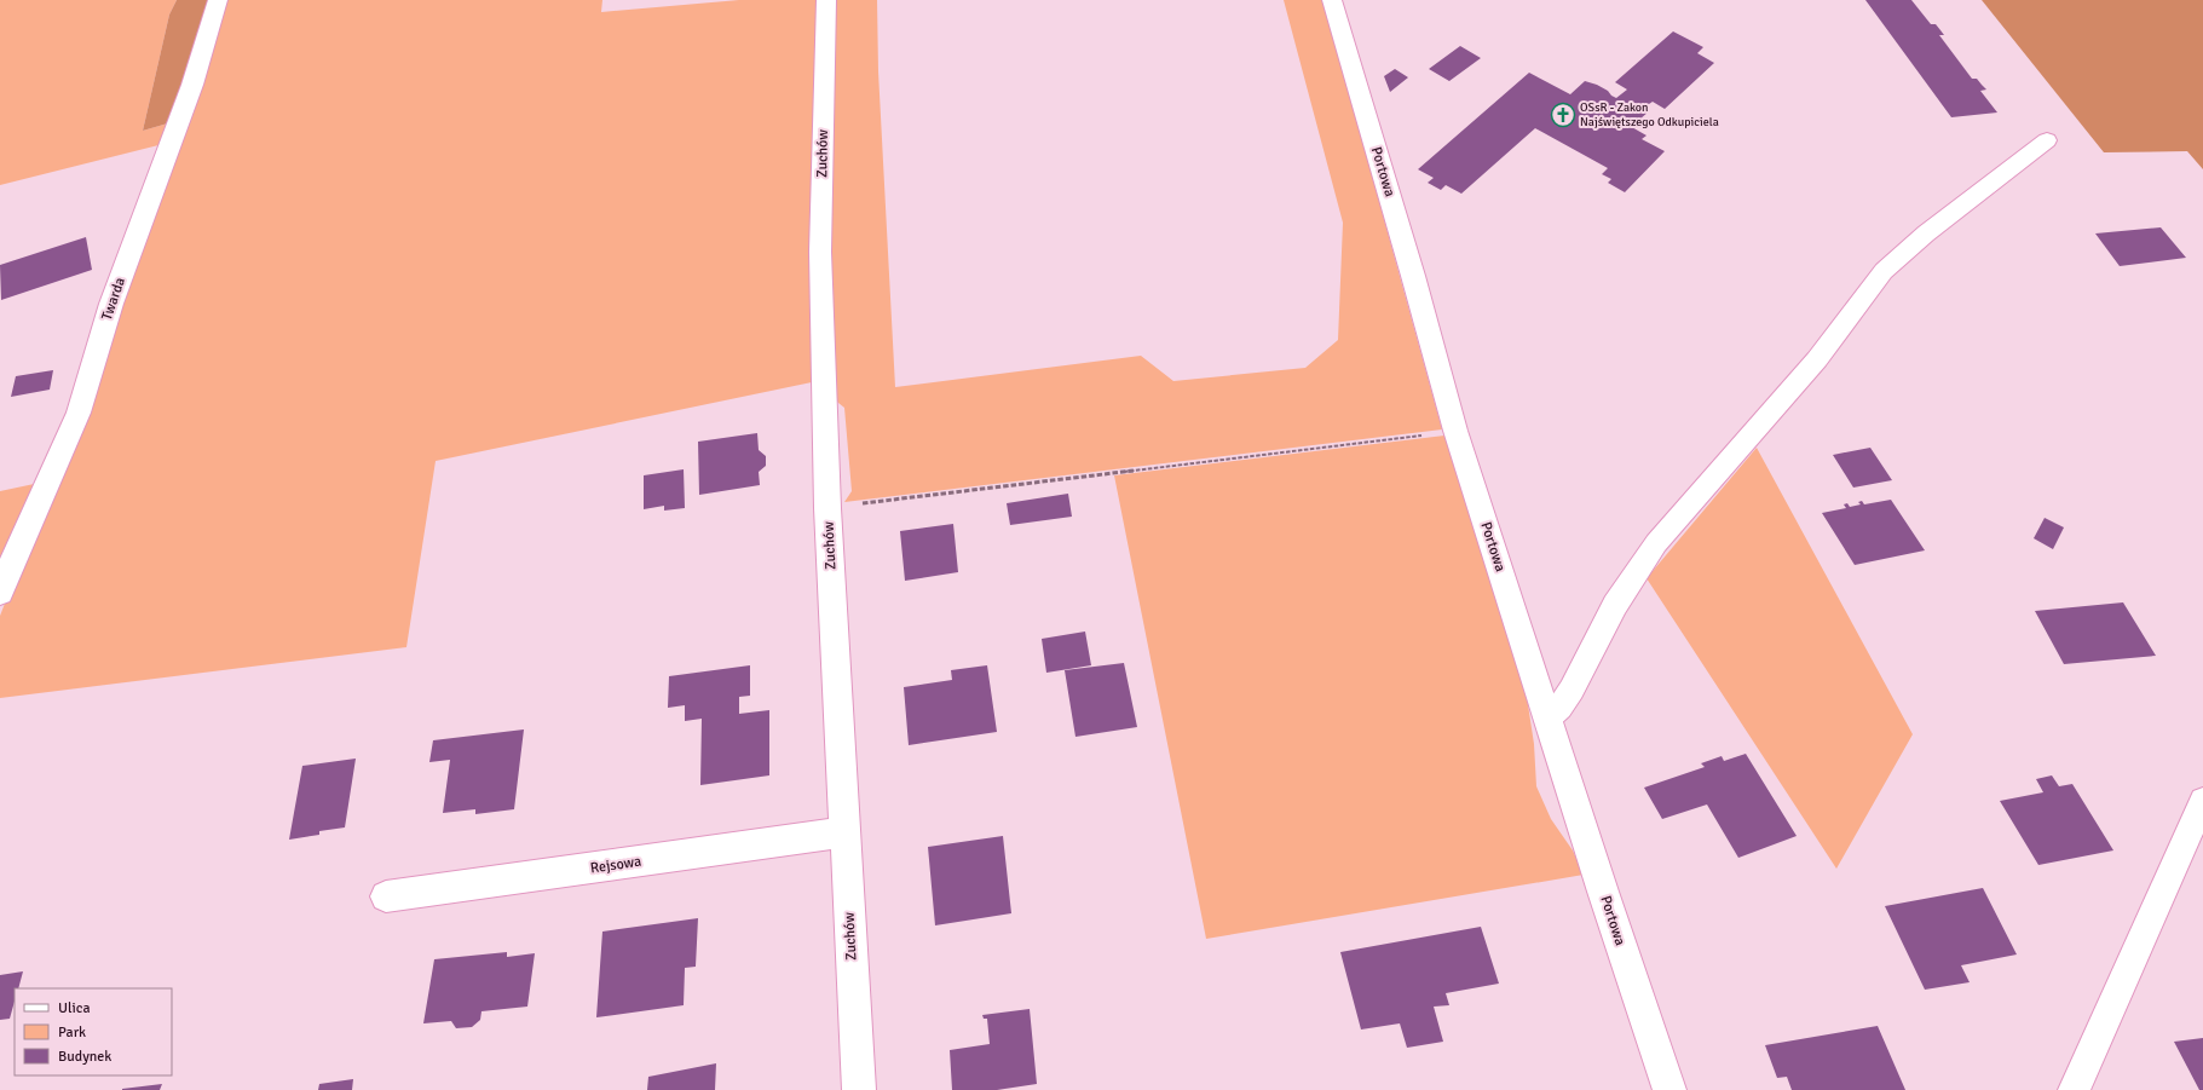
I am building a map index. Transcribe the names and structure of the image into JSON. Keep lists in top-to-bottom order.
{
  "streets": {
    "street": [
      "Zuchów",
      "Portowa",
      "Twarda",
      "Rejsowa"
    ]
  },
  "crossings": [
    ["Zuchów", "Rejsowa"]
  ],
  "places": {
    "church": ["OSsR - Zakon Najświętszego Odkupiciela"]
  },
  "legend": ["Ulica", "Park", "Budynek"]
}
